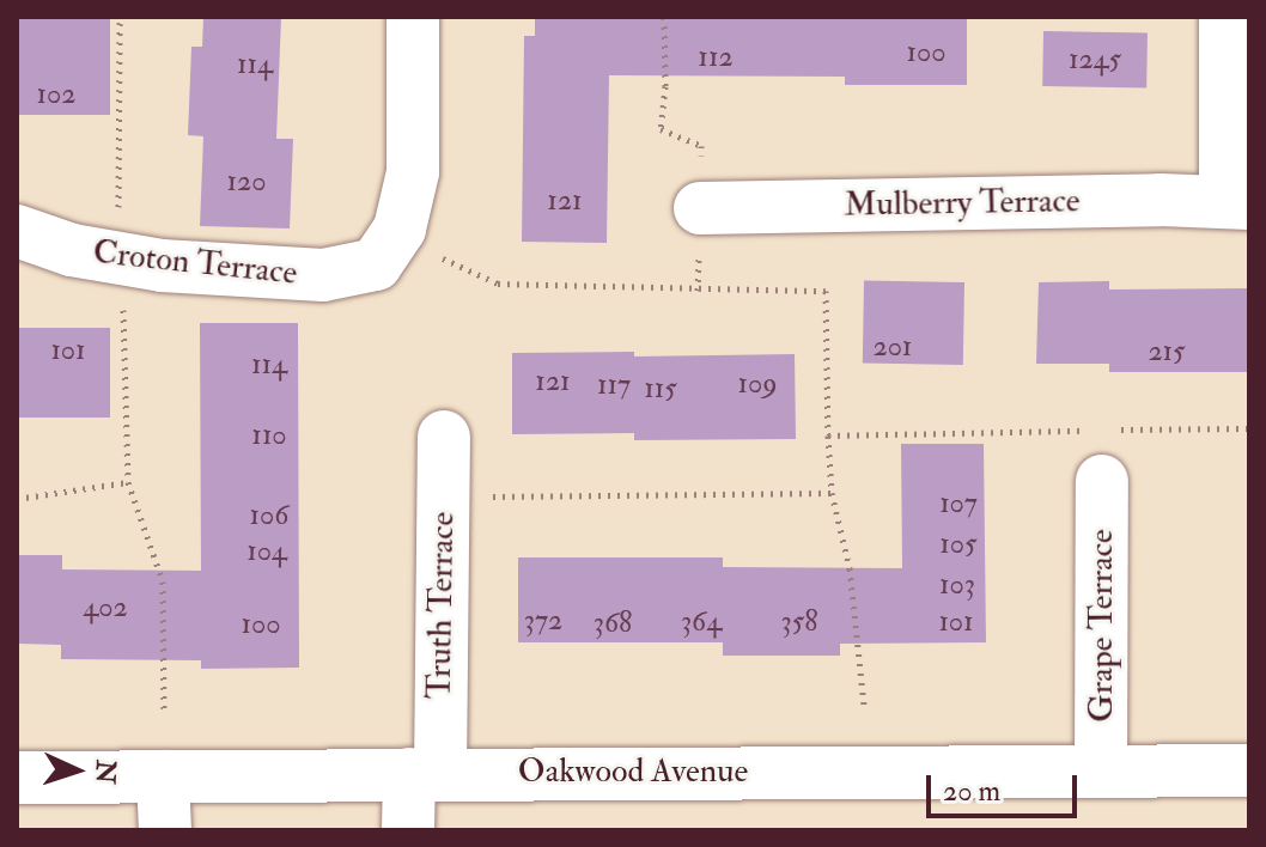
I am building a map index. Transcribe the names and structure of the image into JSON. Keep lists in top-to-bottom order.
{
  "streets": {
    "street": [
      "Mulberry Terrace",
      "Croton Terrace",
      "Truth Terrace",
      "Grape Terrace",
      "Oakwood Avenue"
    ]
  },
  "crossings": [
    ["Truth Terrace", "Oakwood Avenue"],
    ["Grape Terrace", "Oakwood Avenue"]
  ],
  "house_numbers": [
    "100",
    "112",
    "1245",
    "114",
    "102",
    "120",
    "121",
    "201",
    "101",
    "215",
    "114",
    "121",
    "109",
    "117",
    "115",
    "110",
    "107",
    "106",
    "105",
    "104",
    "103",
    "402",
    "372",
    "364",
    "358",
    "101",
    "368",
    "100"
  ],
  "scale_bar": "20 m",
  "north": "right"
}
